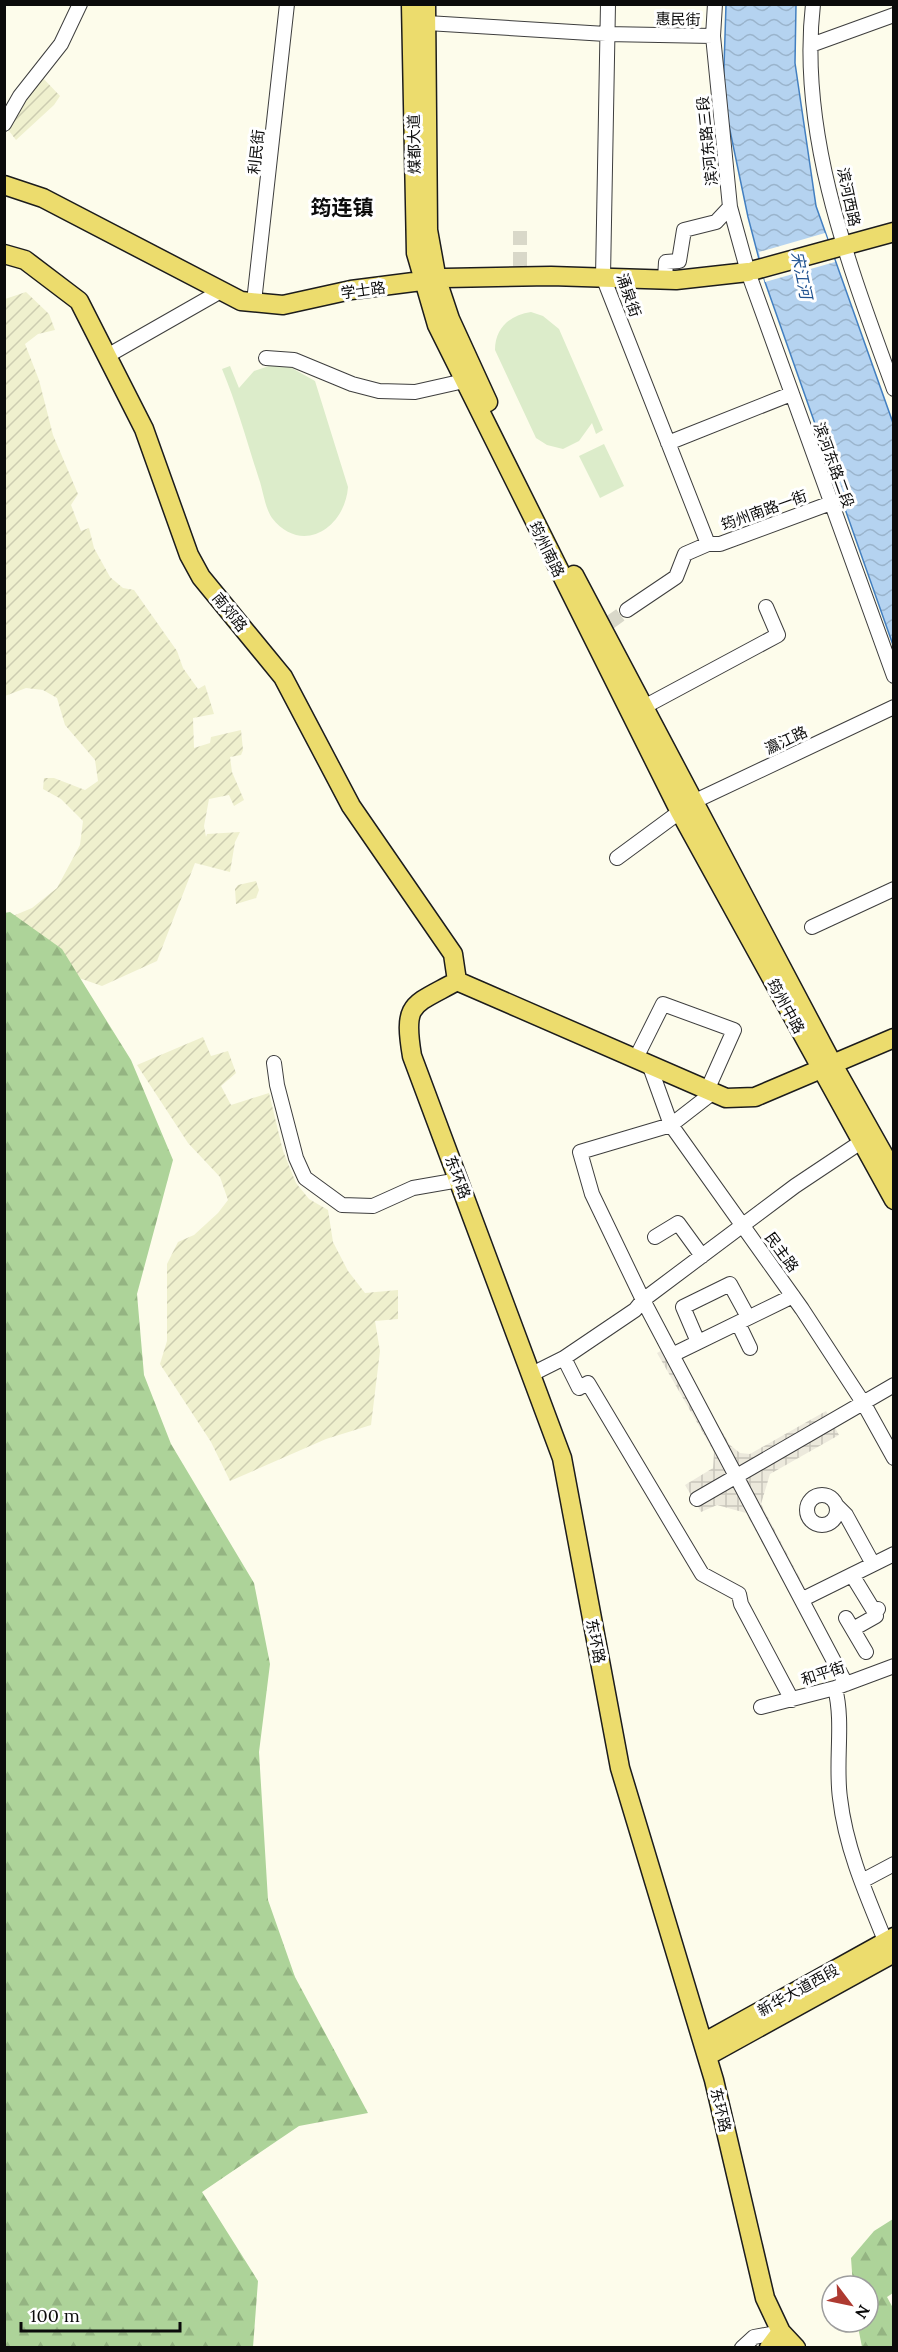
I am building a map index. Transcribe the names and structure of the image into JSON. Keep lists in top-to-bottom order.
{
  "streets": {
    "main road": [
      "煤都大道",
      "学士路",
      "筠州南路",
      "南郊路",
      "筠州中路",
      "东环路",
      "新华大道西段"
    ],
    "street": [
      "惠民街",
      "滨河东路三段",
      "利民街",
      "滨河西路",
      "涌泉街",
      "滨河东路二段",
      "筠州南路一街",
      "瀛江路",
      "民主路",
      "和平街"
    ]
  },
  "crossings": [
    ["惠民街", "滨河东路三段"],
    ["惠民街", "煤都大道"],
    ["惠民街", "涌泉街"],
    ["滨河东路三段", "学士路"],
    ["滨河东路三段", "滨河东路二段"],
    ["煤都大道", "学士路"],
    ["煤都大道", "筠州南路"],
    ["利民街", "学士路"],
    ["滨河西路", "学士路"],
    ["学士路", "涌泉街"],
    ["学士路", "滨河东路二段"],
    ["学士路", "筠州南路"],
    ["涌泉街", "筠州南路一街"],
    ["滨河东路二段", "筠州南路一街"],
    ["筠州南路", "瀛江路"],
    ["筠州南路", "筠州中路"],
    ["南郊路", "东环路"],
    ["瀛江路", "筠州中路"],
    ["东环路", "新华大道西段"]
  ],
  "districts": ["筠连镇"],
  "water": ["宋江河"],
  "scale_bar": "100 m",
  "north": "bottom right"
}
